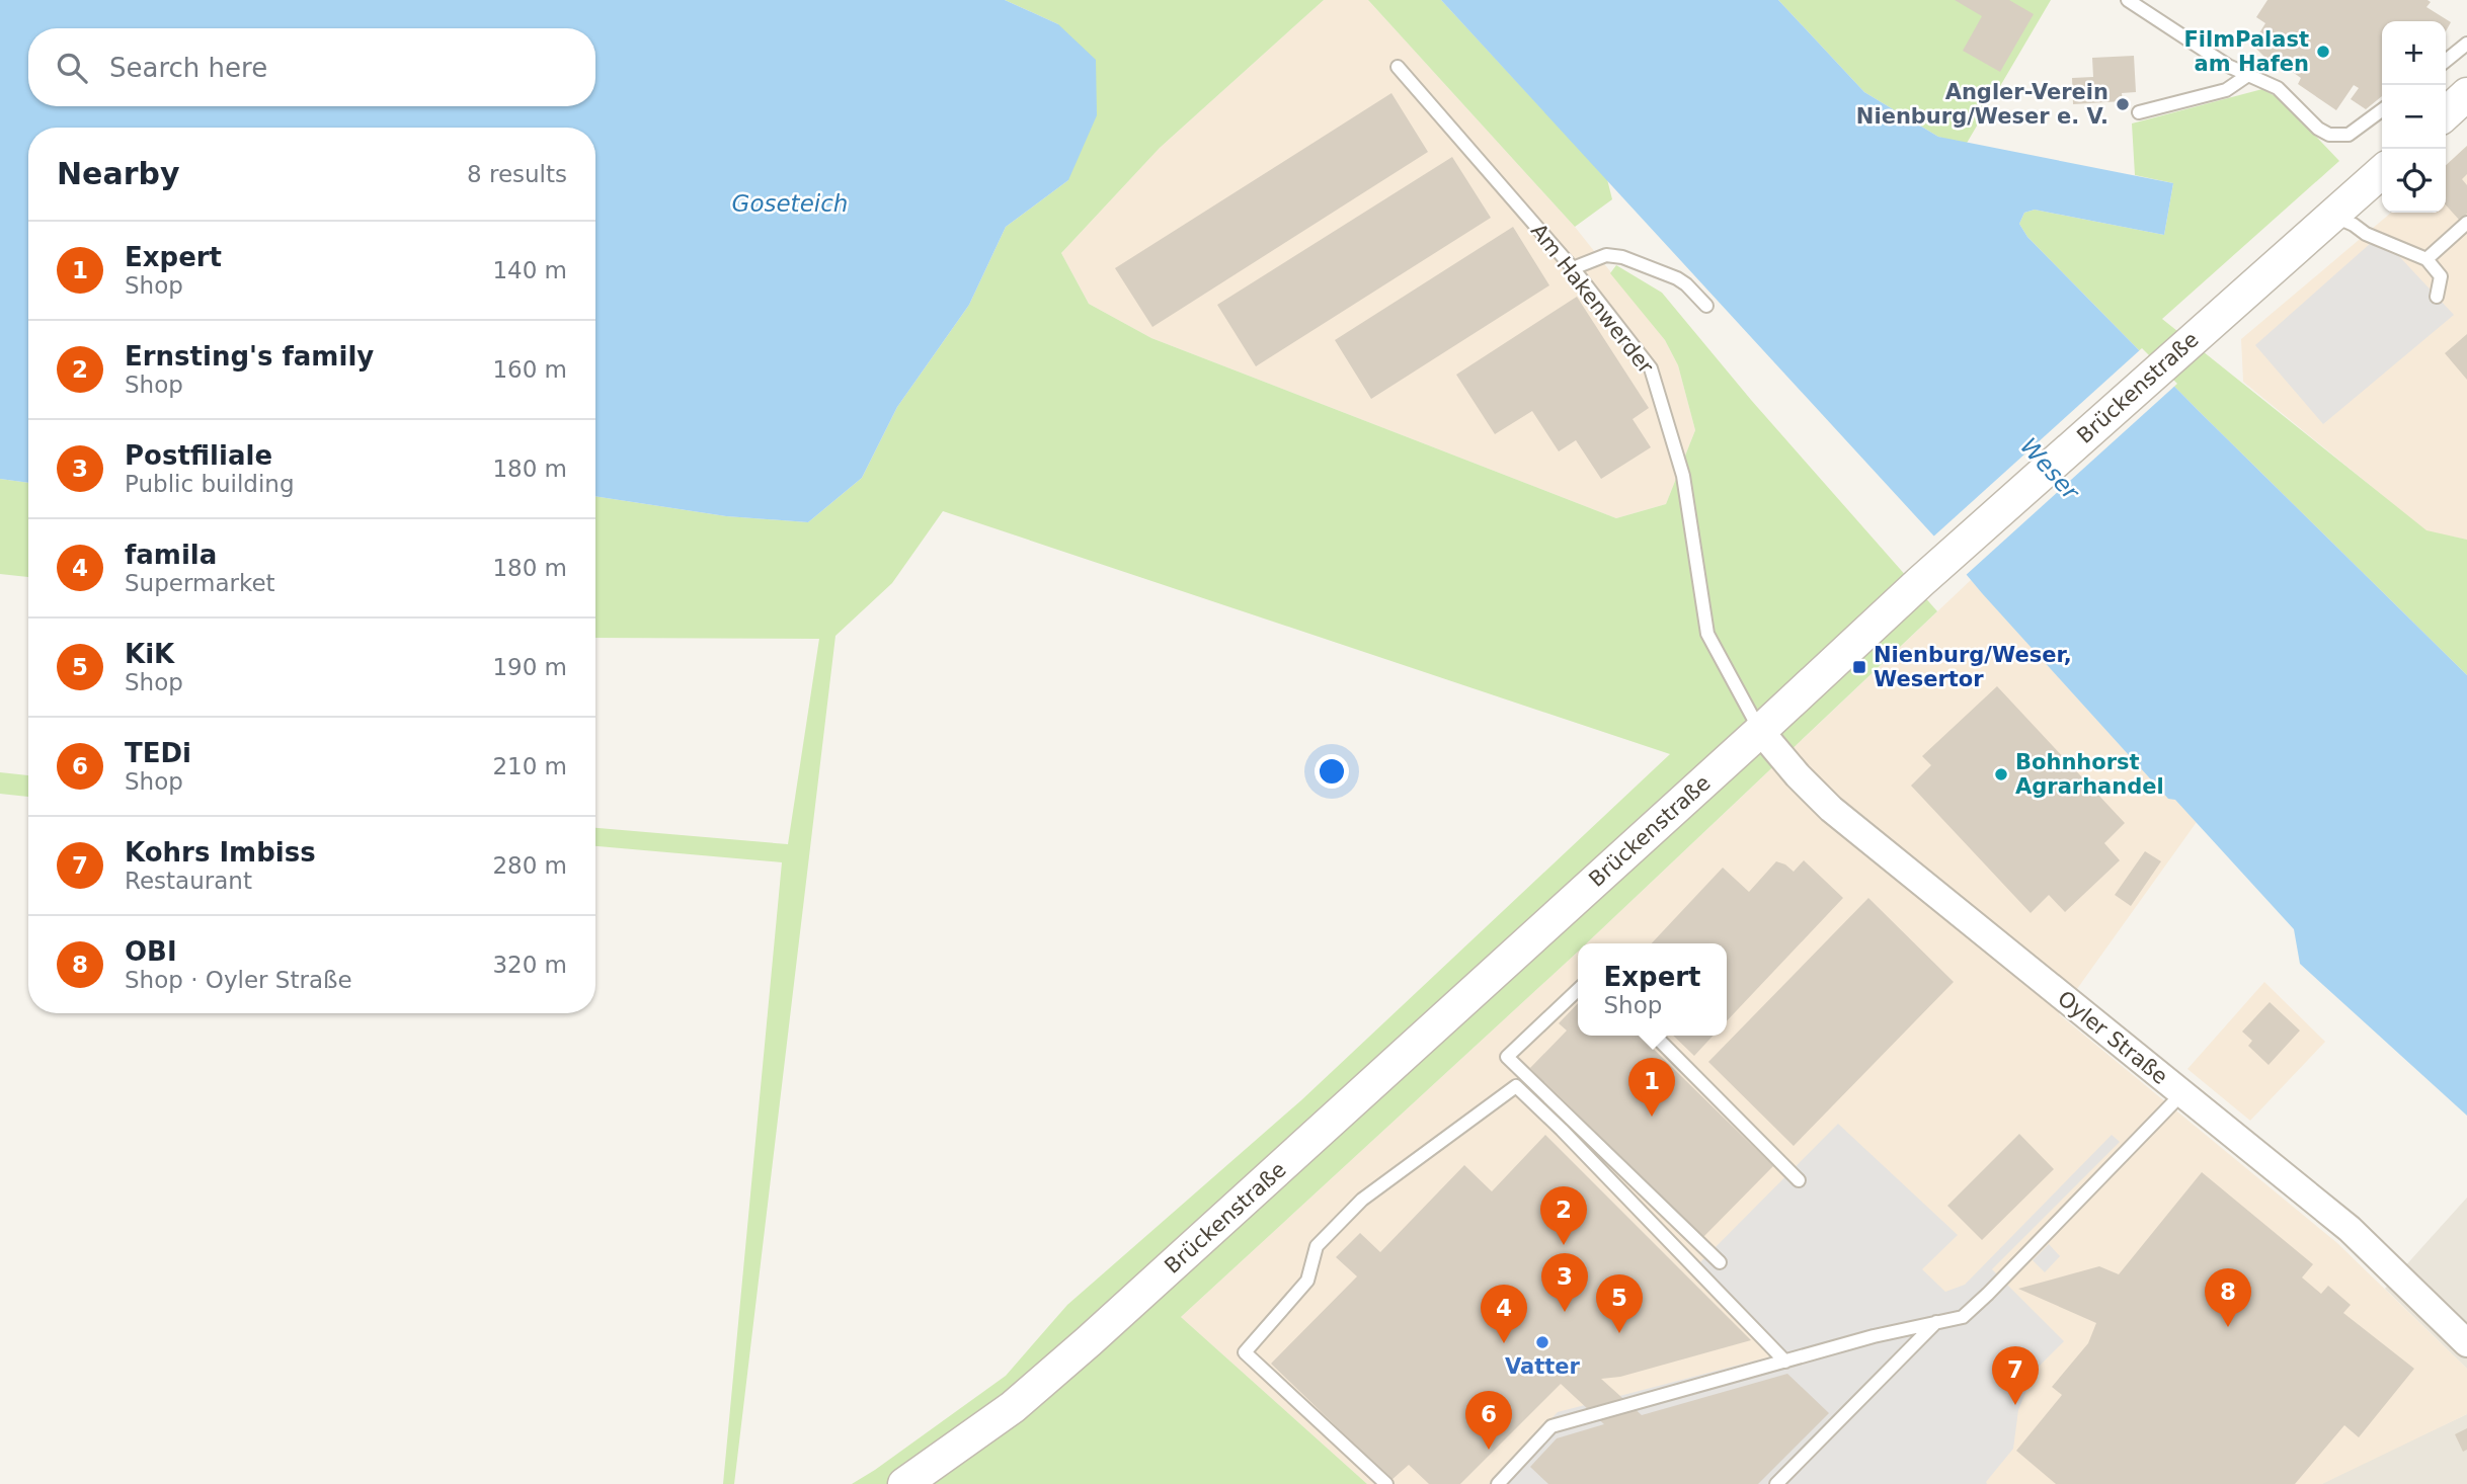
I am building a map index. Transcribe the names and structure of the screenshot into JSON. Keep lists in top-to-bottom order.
{
  "streets": {
    "street": ["Brückenstraße", "Oyler Straße"],
    "lane": ["Am Hakenwerder"]
  },
  "crossings": [
    ["Am Hakenwerder", "Brückenstraße"],
    ["Am Hakenwerder", "Oyler Straße"],
    ["Brückenstraße", "Oyler Straße"]
  ],
  "water": ["Goseteich", "Weser"],
  "places": {
    "other": [
      "FilmPalast am Hafen",
      "Angler-Verein Nienburg/Weser e. V.",
      "Bohnhorst Agrarhandel",
      "Vatter"
    ],
    "transit": ["Nienburg/Weser, Wesertor"]
  },
  "page": {
    "map_buttons": ["+", "−"],
    "search": "Search here",
    "heading": ["Nearby", "8 results"],
    "list": [
      {
        "mark": "1",
        "name": "Expert",
        "note": "Shop",
        "value": "140 m"
      },
      {
        "mark": "2",
        "name": "Ernsting's family",
        "note": "Shop",
        "value": "160 m"
      },
      {
        "mark": "3",
        "name": "Postfiliale",
        "note": "Public building",
        "value": "180 m"
      },
      {
        "mark": "4",
        "name": "famila",
        "note": "Supermarket",
        "value": "180 m"
      },
      {
        "mark": "5",
        "name": "KiK",
        "note": "Shop",
        "value": "190 m"
      },
      {
        "mark": "6",
        "name": "TEDi",
        "note": "Shop",
        "value": "210 m"
      },
      {
        "mark": "7",
        "name": "Kohrs Imbiss",
        "note": "Restaurant",
        "value": "280 m"
      },
      {
        "mark": "8",
        "name": "OBI",
        "note": "Shop · Oyler Straße",
        "value": "320 m"
      }
    ],
    "popup": ["Expert", "Shop"],
    "pins": [
      "1",
      "2",
      "3",
      "8",
      "5",
      "4",
      "7",
      "6"
    ]
  }
}
